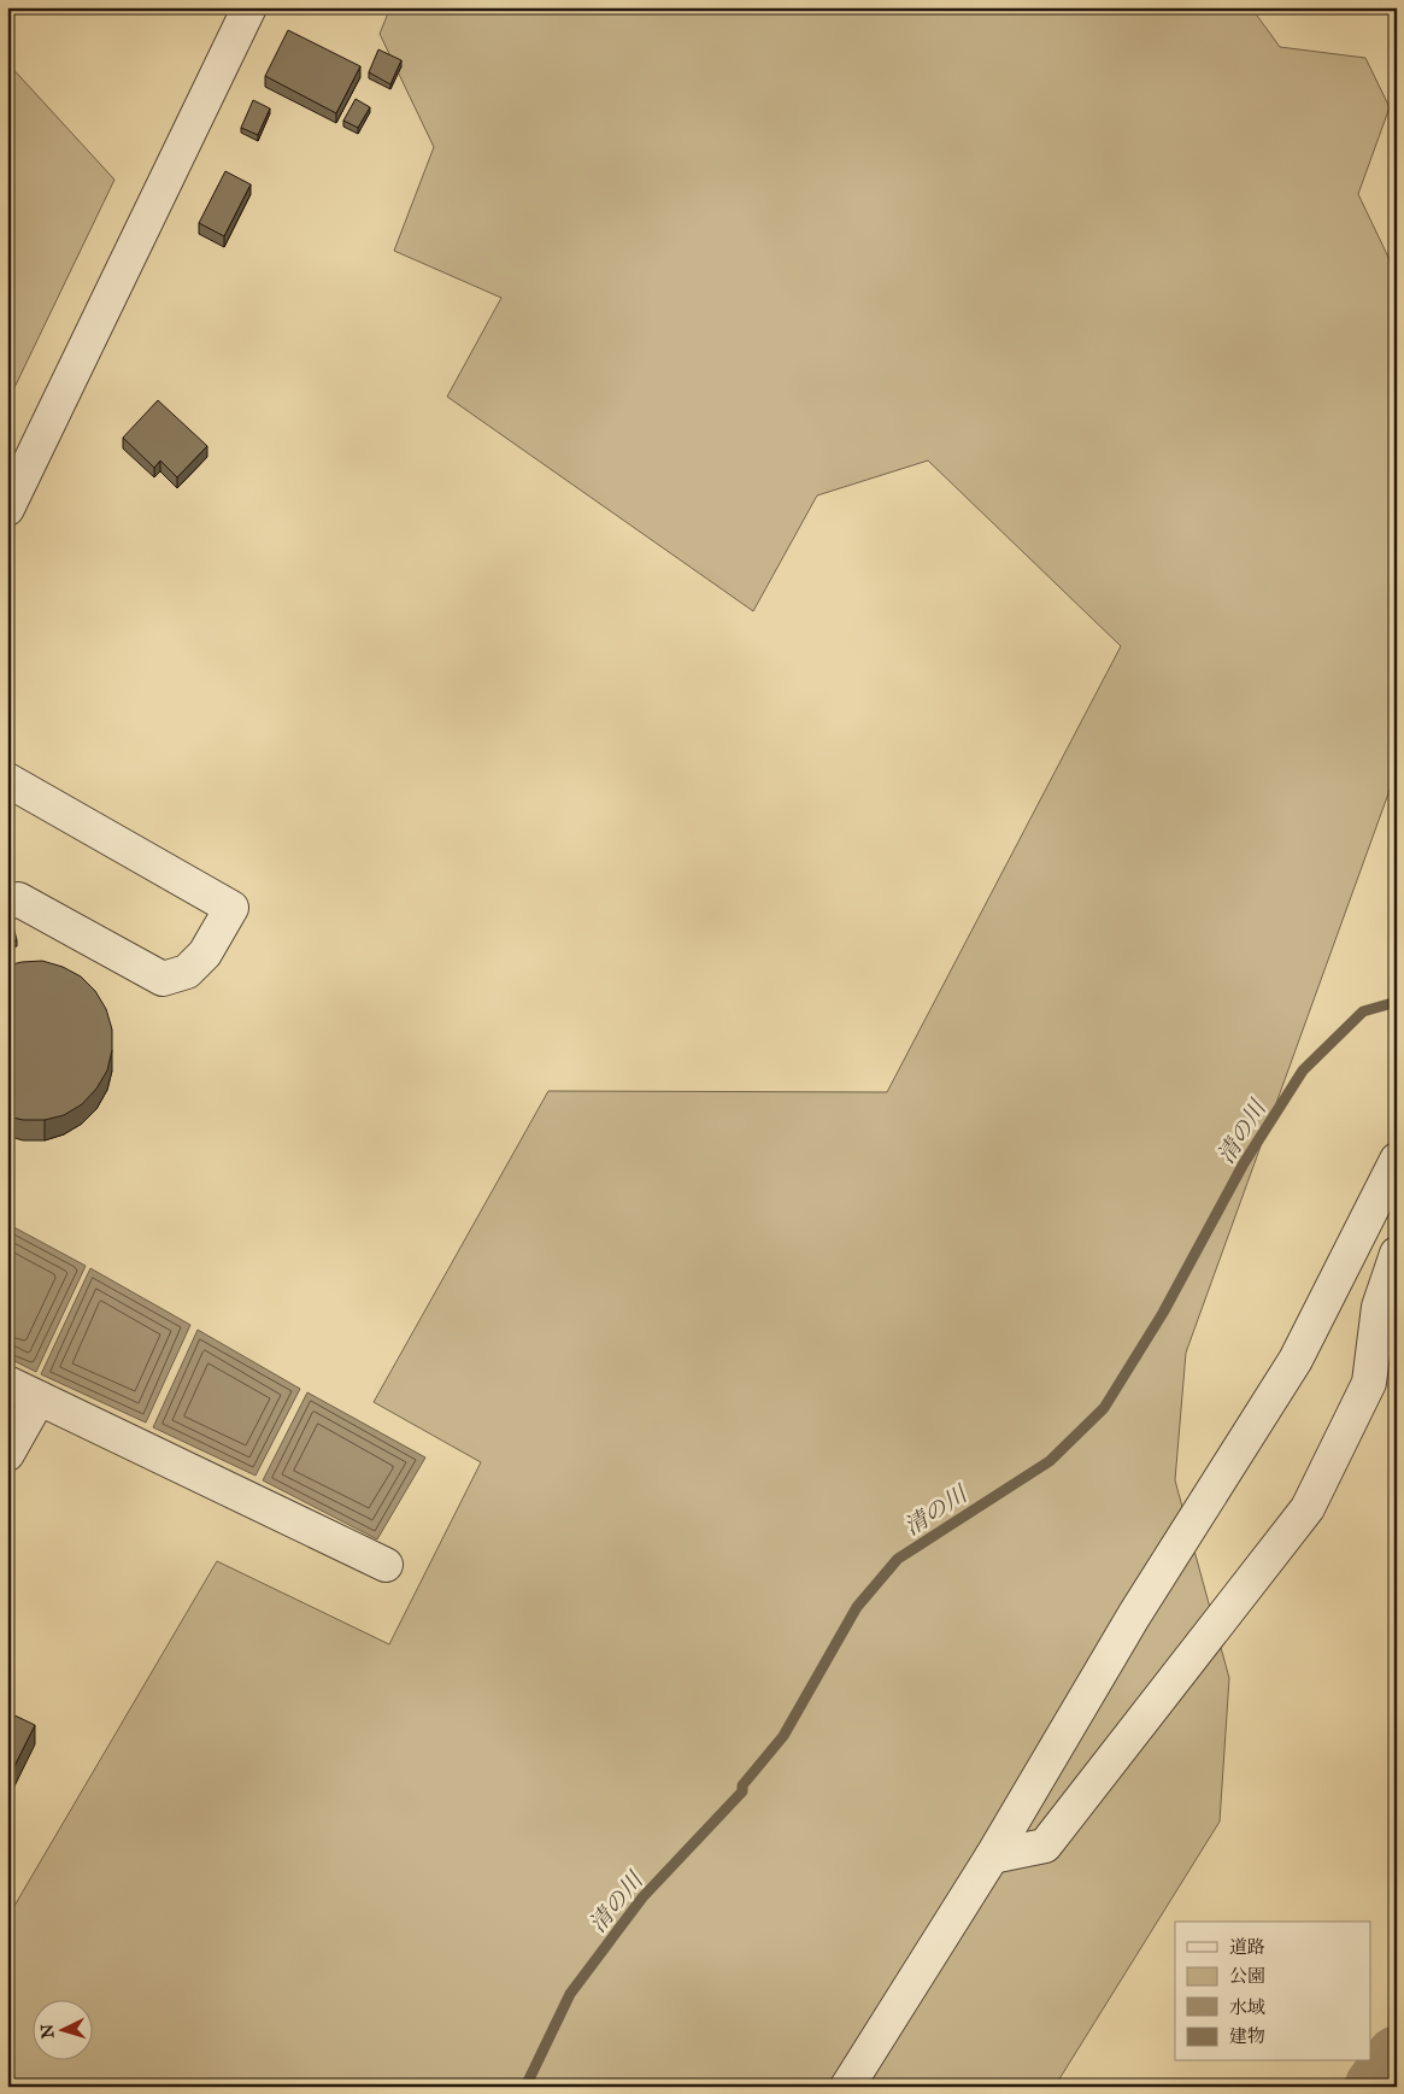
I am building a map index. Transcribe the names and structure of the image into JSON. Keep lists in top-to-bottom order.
{
  "water": ["清の川"],
  "legend": [
    "道路",
    "公園",
    "水域",
    "建物"
  ],
  "north": "left"
}
